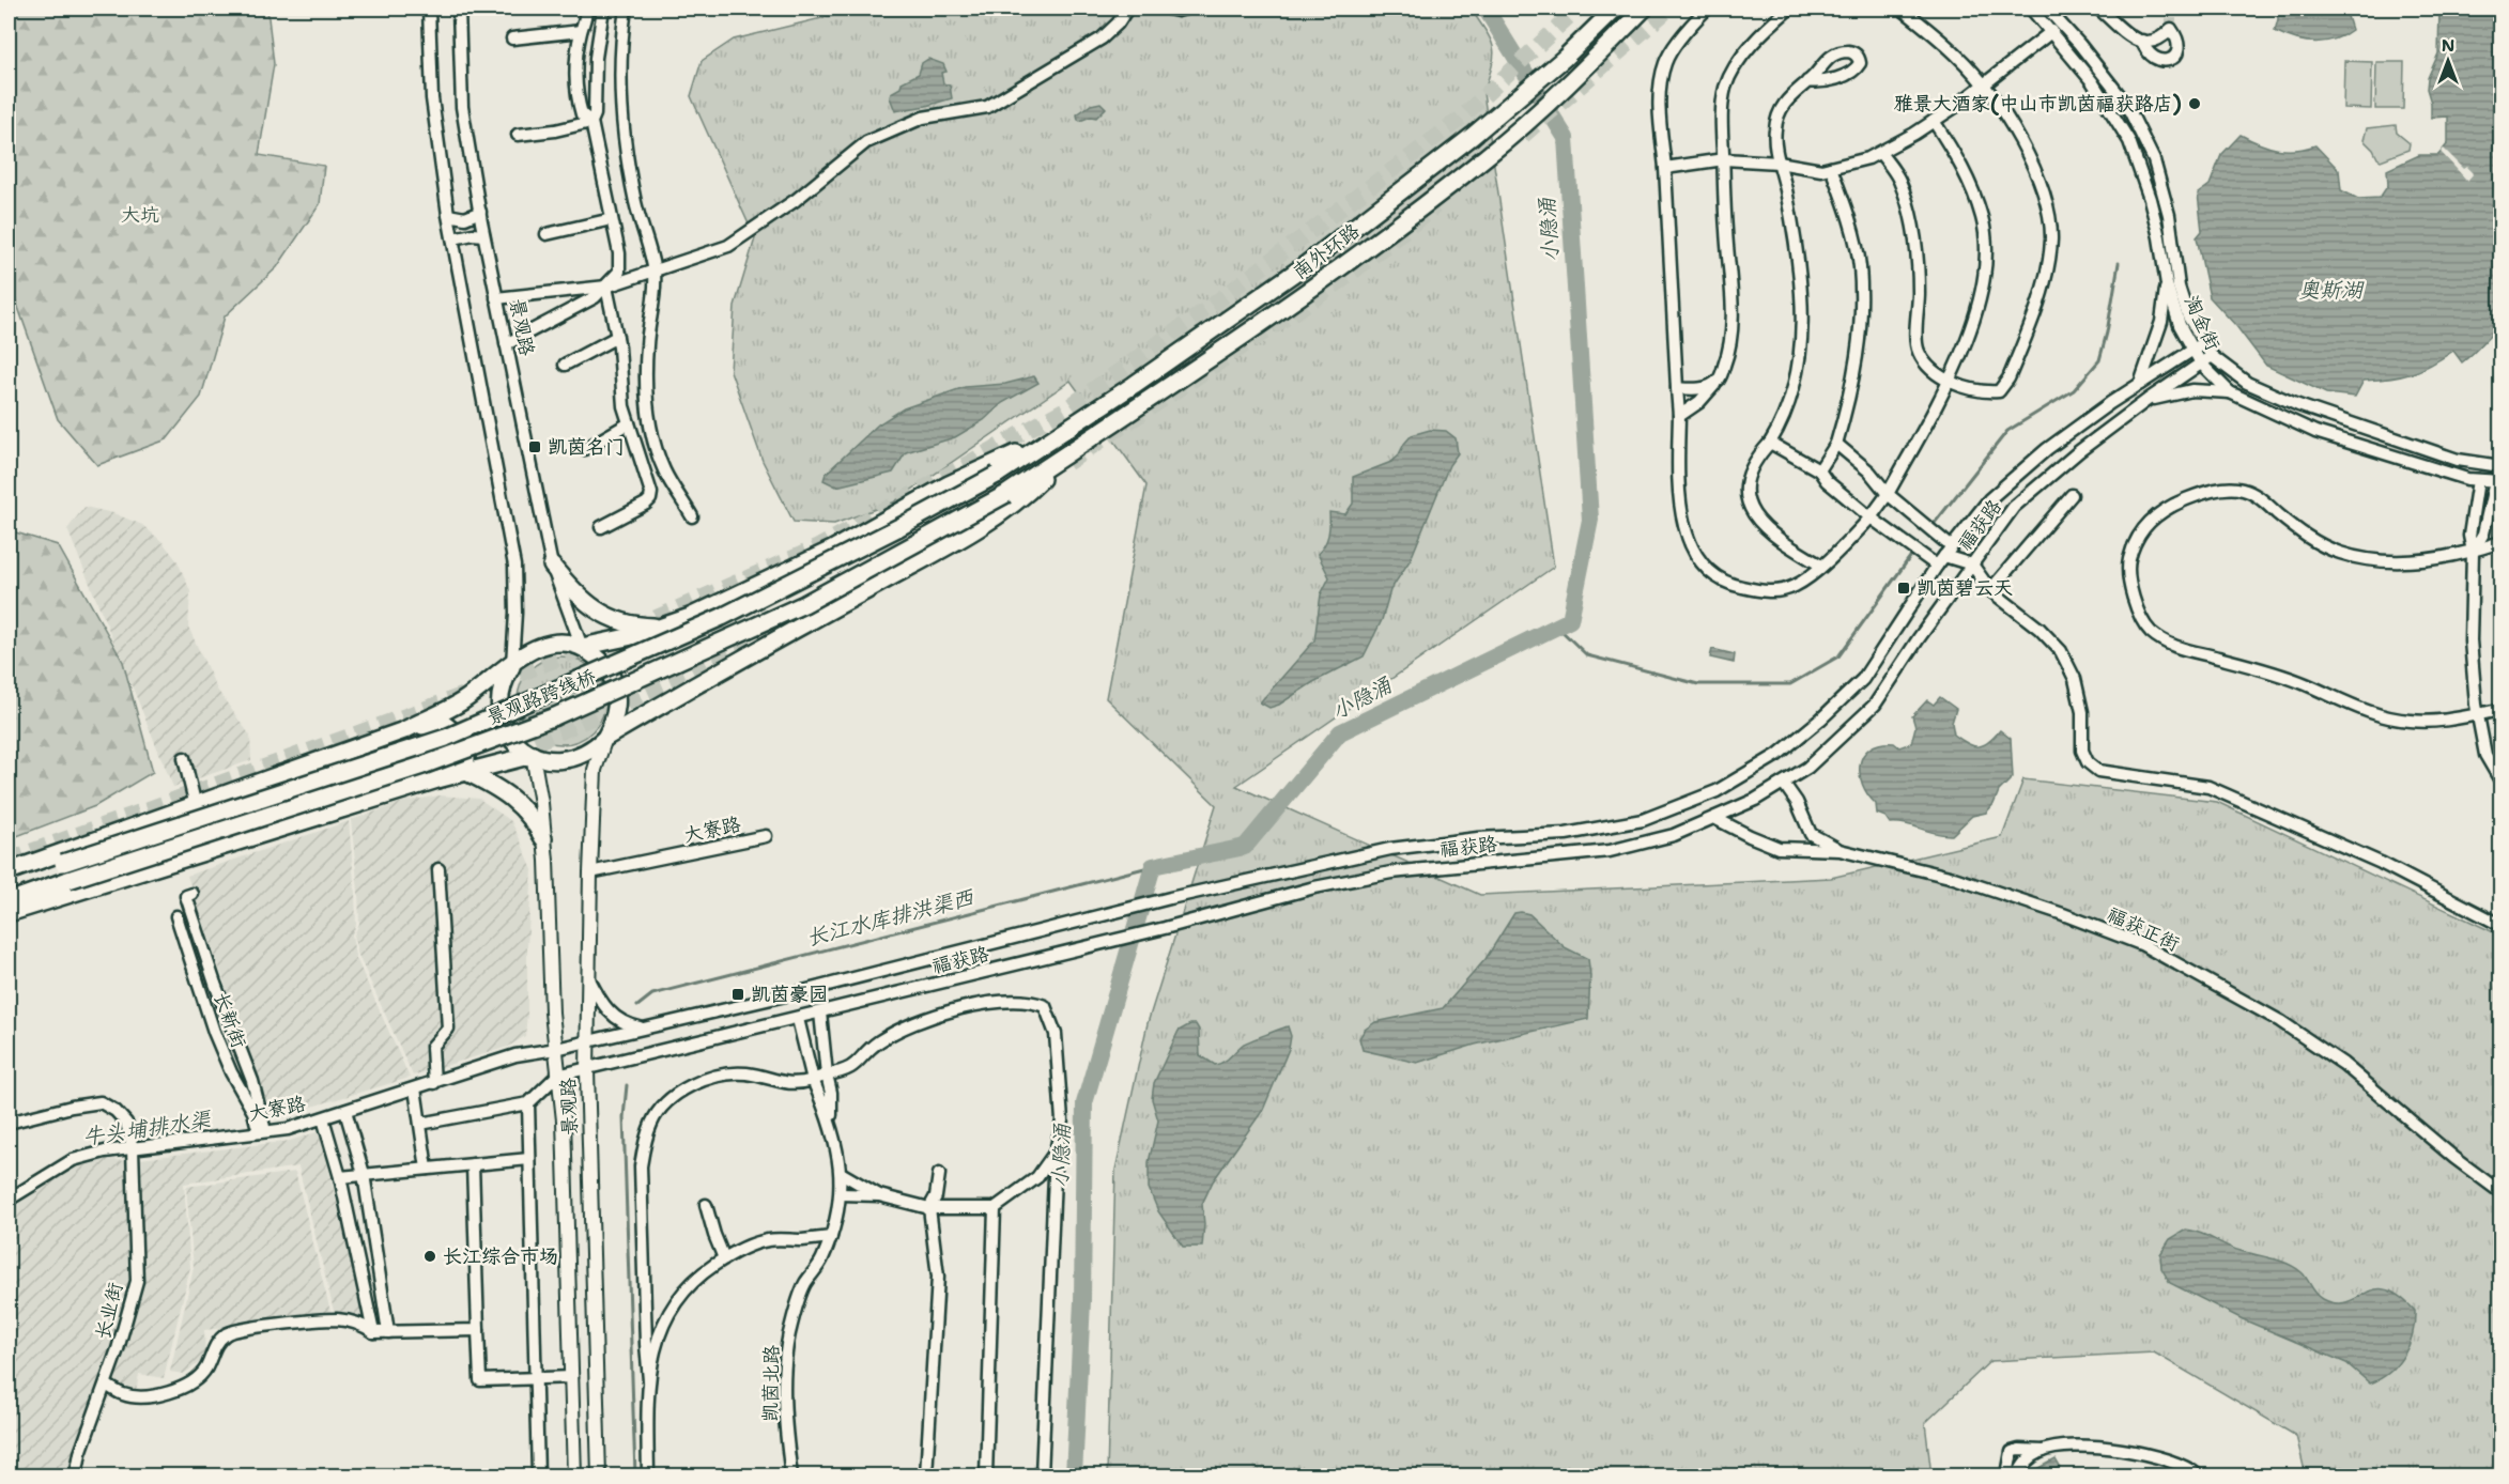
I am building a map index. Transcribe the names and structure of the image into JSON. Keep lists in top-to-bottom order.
{
  "streets": {
    "highway": ["南外环路", "景观路跨线桥"],
    "main road": ["景观路"],
    "street": [
      "淘金街",
      "福获路",
      "大寮路",
      "福获正街",
      "长新街",
      "长业街",
      "凯茵北路"
    ]
  },
  "crossings": [
    ["南外环路", "景观路跨线桥"],
    ["淘金街", "福获路"],
    ["景观路", "福获路"],
    ["景观路", "大寮路"],
    ["福获路", "大寮路"],
    ["福获路", "福获正街"],
    ["大寮路", "长新街"],
    ["大寮路", "长业街"]
  ],
  "water": [
    "小隐涌",
    "奥斯湖",
    "长江水库排洪渠西",
    "牛头埔排水渠"
  ],
  "parks": ["大坑"],
  "places": {
    "other": ["雅景大酒家(中山市凯茵福获路店)", "长江综合市场"],
    "transit": ["凯茵名门", "凯茵碧云天", "凯茵豪园"]
  },
  "north": "top"
}
